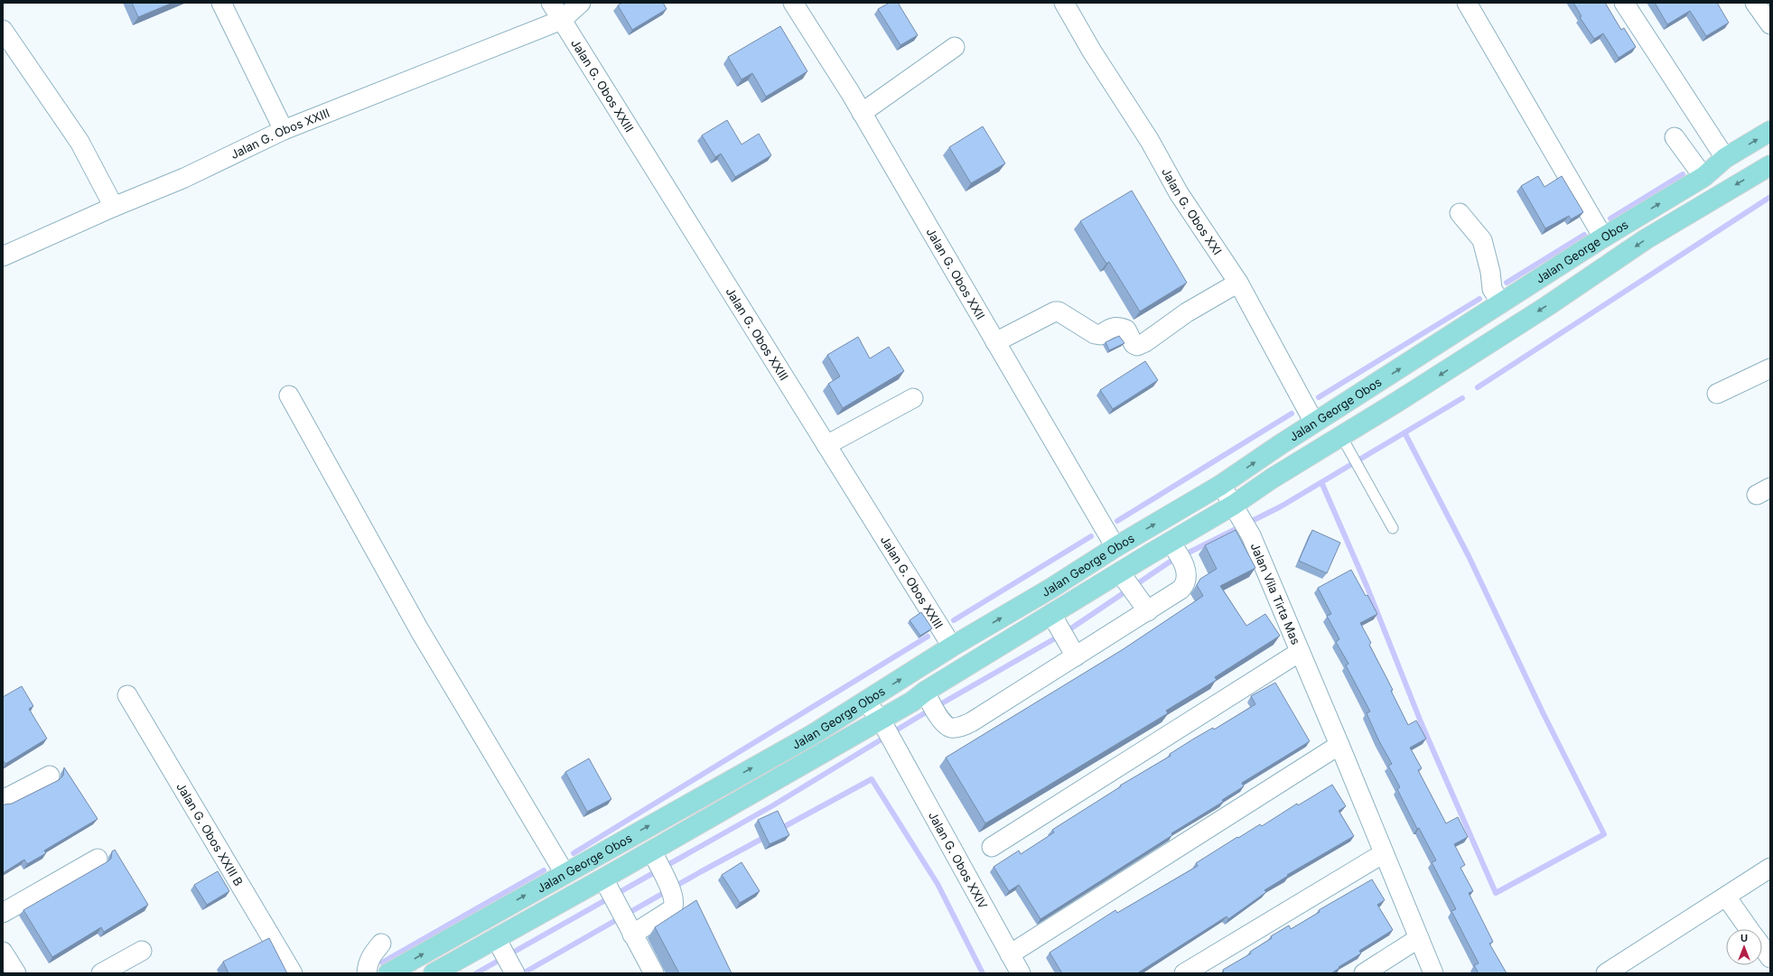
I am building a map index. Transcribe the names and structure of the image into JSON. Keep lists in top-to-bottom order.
{
  "streets": {
    "main road": ["Jalan George Obos"],
    "street": [
      "Jalan G. Obos XXIII",
      "Jalan G. Obos XXI",
      "Jalan G. Obos XXII",
      "Jalan Vila Tirta Mas",
      "Jalan G. Obos XXIII B",
      "Jalan G. Obos XXIV"
    ]
  },
  "crossings": [
    ["Jalan G. Obos XXIII", "Jalan George Obos"],
    ["Jalan G. Obos XXI", "Jalan George Obos"],
    ["Jalan George Obos", "Jalan G. Obos XXII"],
    ["Jalan George Obos", "Jalan Vila Tirta Mas"],
    ["Jalan George Obos", "Jalan G. Obos XXIV"]
  ],
  "north": "top"
}
